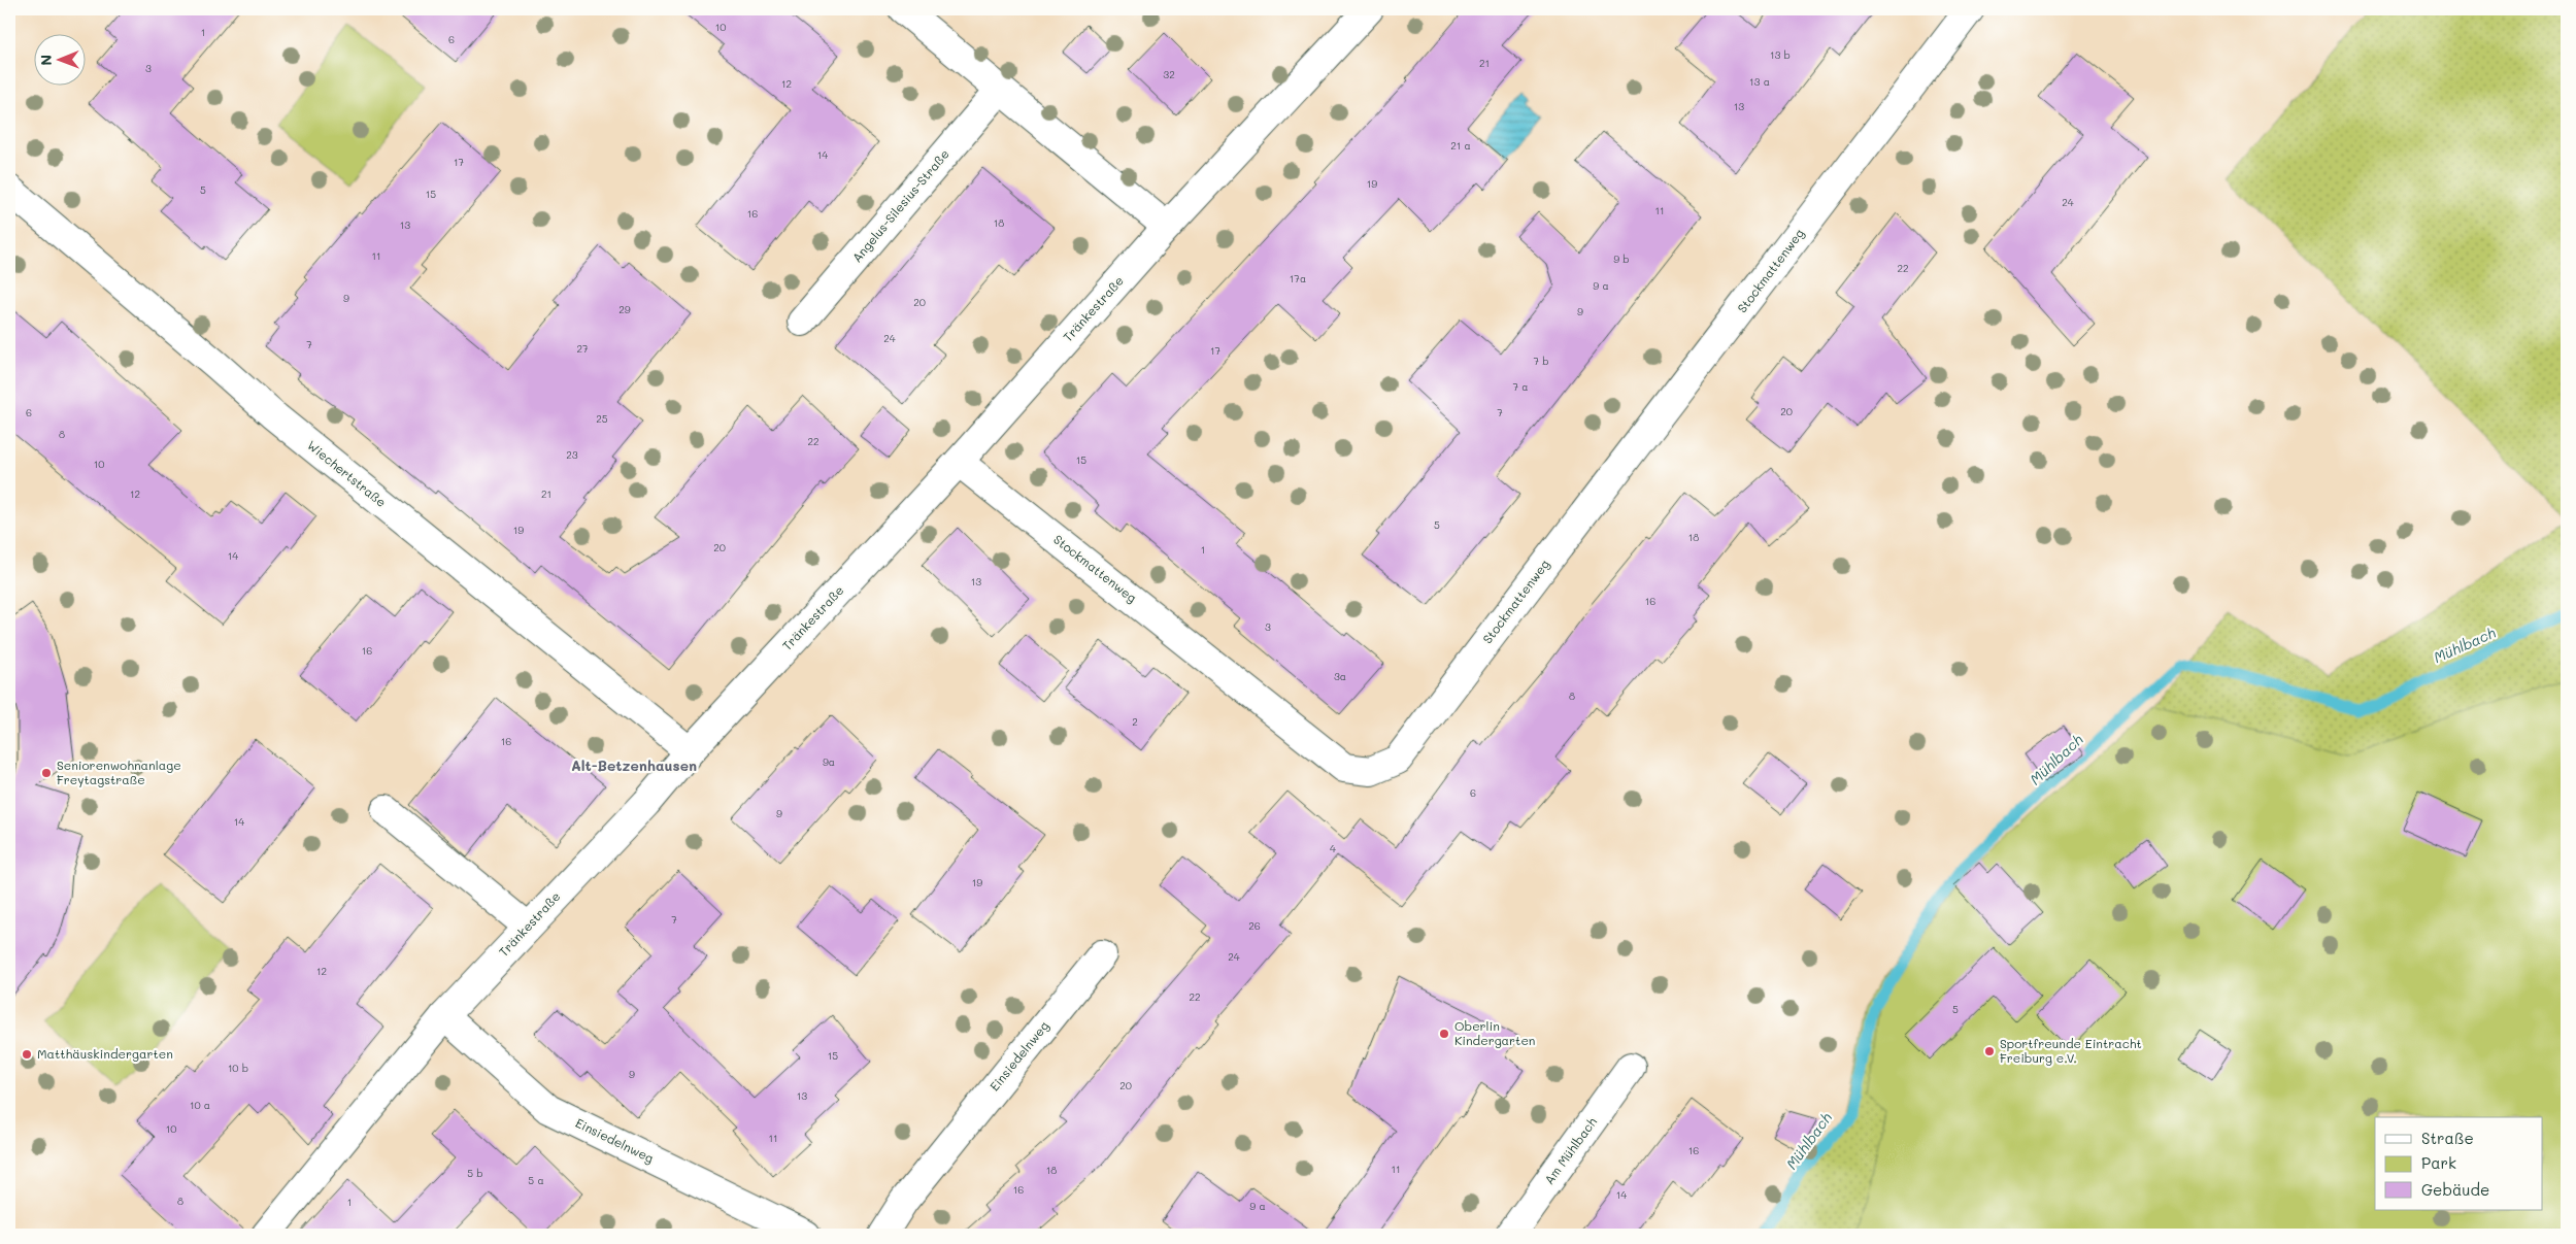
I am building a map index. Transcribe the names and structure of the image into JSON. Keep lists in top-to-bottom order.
{
  "streets": {
    "street": [
      "Angelus-Silesius-Straße",
      "Stockmattenweg",
      "Tränkestraße",
      "Wiechertstraße",
      "Einsiedelnweg",
      "Am Mühlbach"
    ]
  },
  "crossings": [
    ["Stockmattenweg", "Tränkestraße"],
    ["Tränkestraße", "Wiechertstraße"],
    ["Tränkestraße", "Einsiedelnweg"]
  ],
  "districts": ["Alt-Betzenhausen"],
  "water": ["Mühlbach"],
  "places": [
    "Seniorenwohnanlage Freytagstraße",
    "Oberlin Kindergarten",
    "Sportfreunde Eintracht Freiburg e.V.",
    "Matthäuskindergarten"
  ],
  "house_numbers": [
    "10",
    "1",
    "6",
    "13 b",
    "21",
    "3",
    "32",
    "13 a",
    "12",
    "13",
    "21 a",
    "14",
    "17",
    "19",
    "5",
    "15",
    "24",
    "11",
    "16",
    "18",
    "13",
    "11",
    "9 b",
    "22",
    "17a",
    "9 a",
    "9",
    "20",
    "29",
    "9",
    "24",
    "7",
    "27",
    "17",
    "7 b",
    "7 a",
    "20",
    "6",
    "7",
    "25",
    "8",
    "22",
    "23",
    "15",
    "10",
    "12",
    "21",
    "5",
    "19",
    "18",
    "20",
    "1",
    "14",
    "13",
    "16",
    "3",
    "16",
    "3a",
    "8",
    "2",
    "16",
    "9a",
    "6",
    "9",
    "14",
    "4",
    "19",
    "7",
    "26",
    "24",
    "12",
    "22",
    "5",
    "15",
    "10 b",
    "9",
    "20",
    "13",
    "10 a",
    "10",
    "11",
    "16",
    "11",
    "18",
    "5 b",
    "5 a",
    "16",
    "14",
    "8",
    "1",
    "9 a"
  ],
  "legend": ["Straße", "Park", "Gebäude"],
  "north": "left"
}
